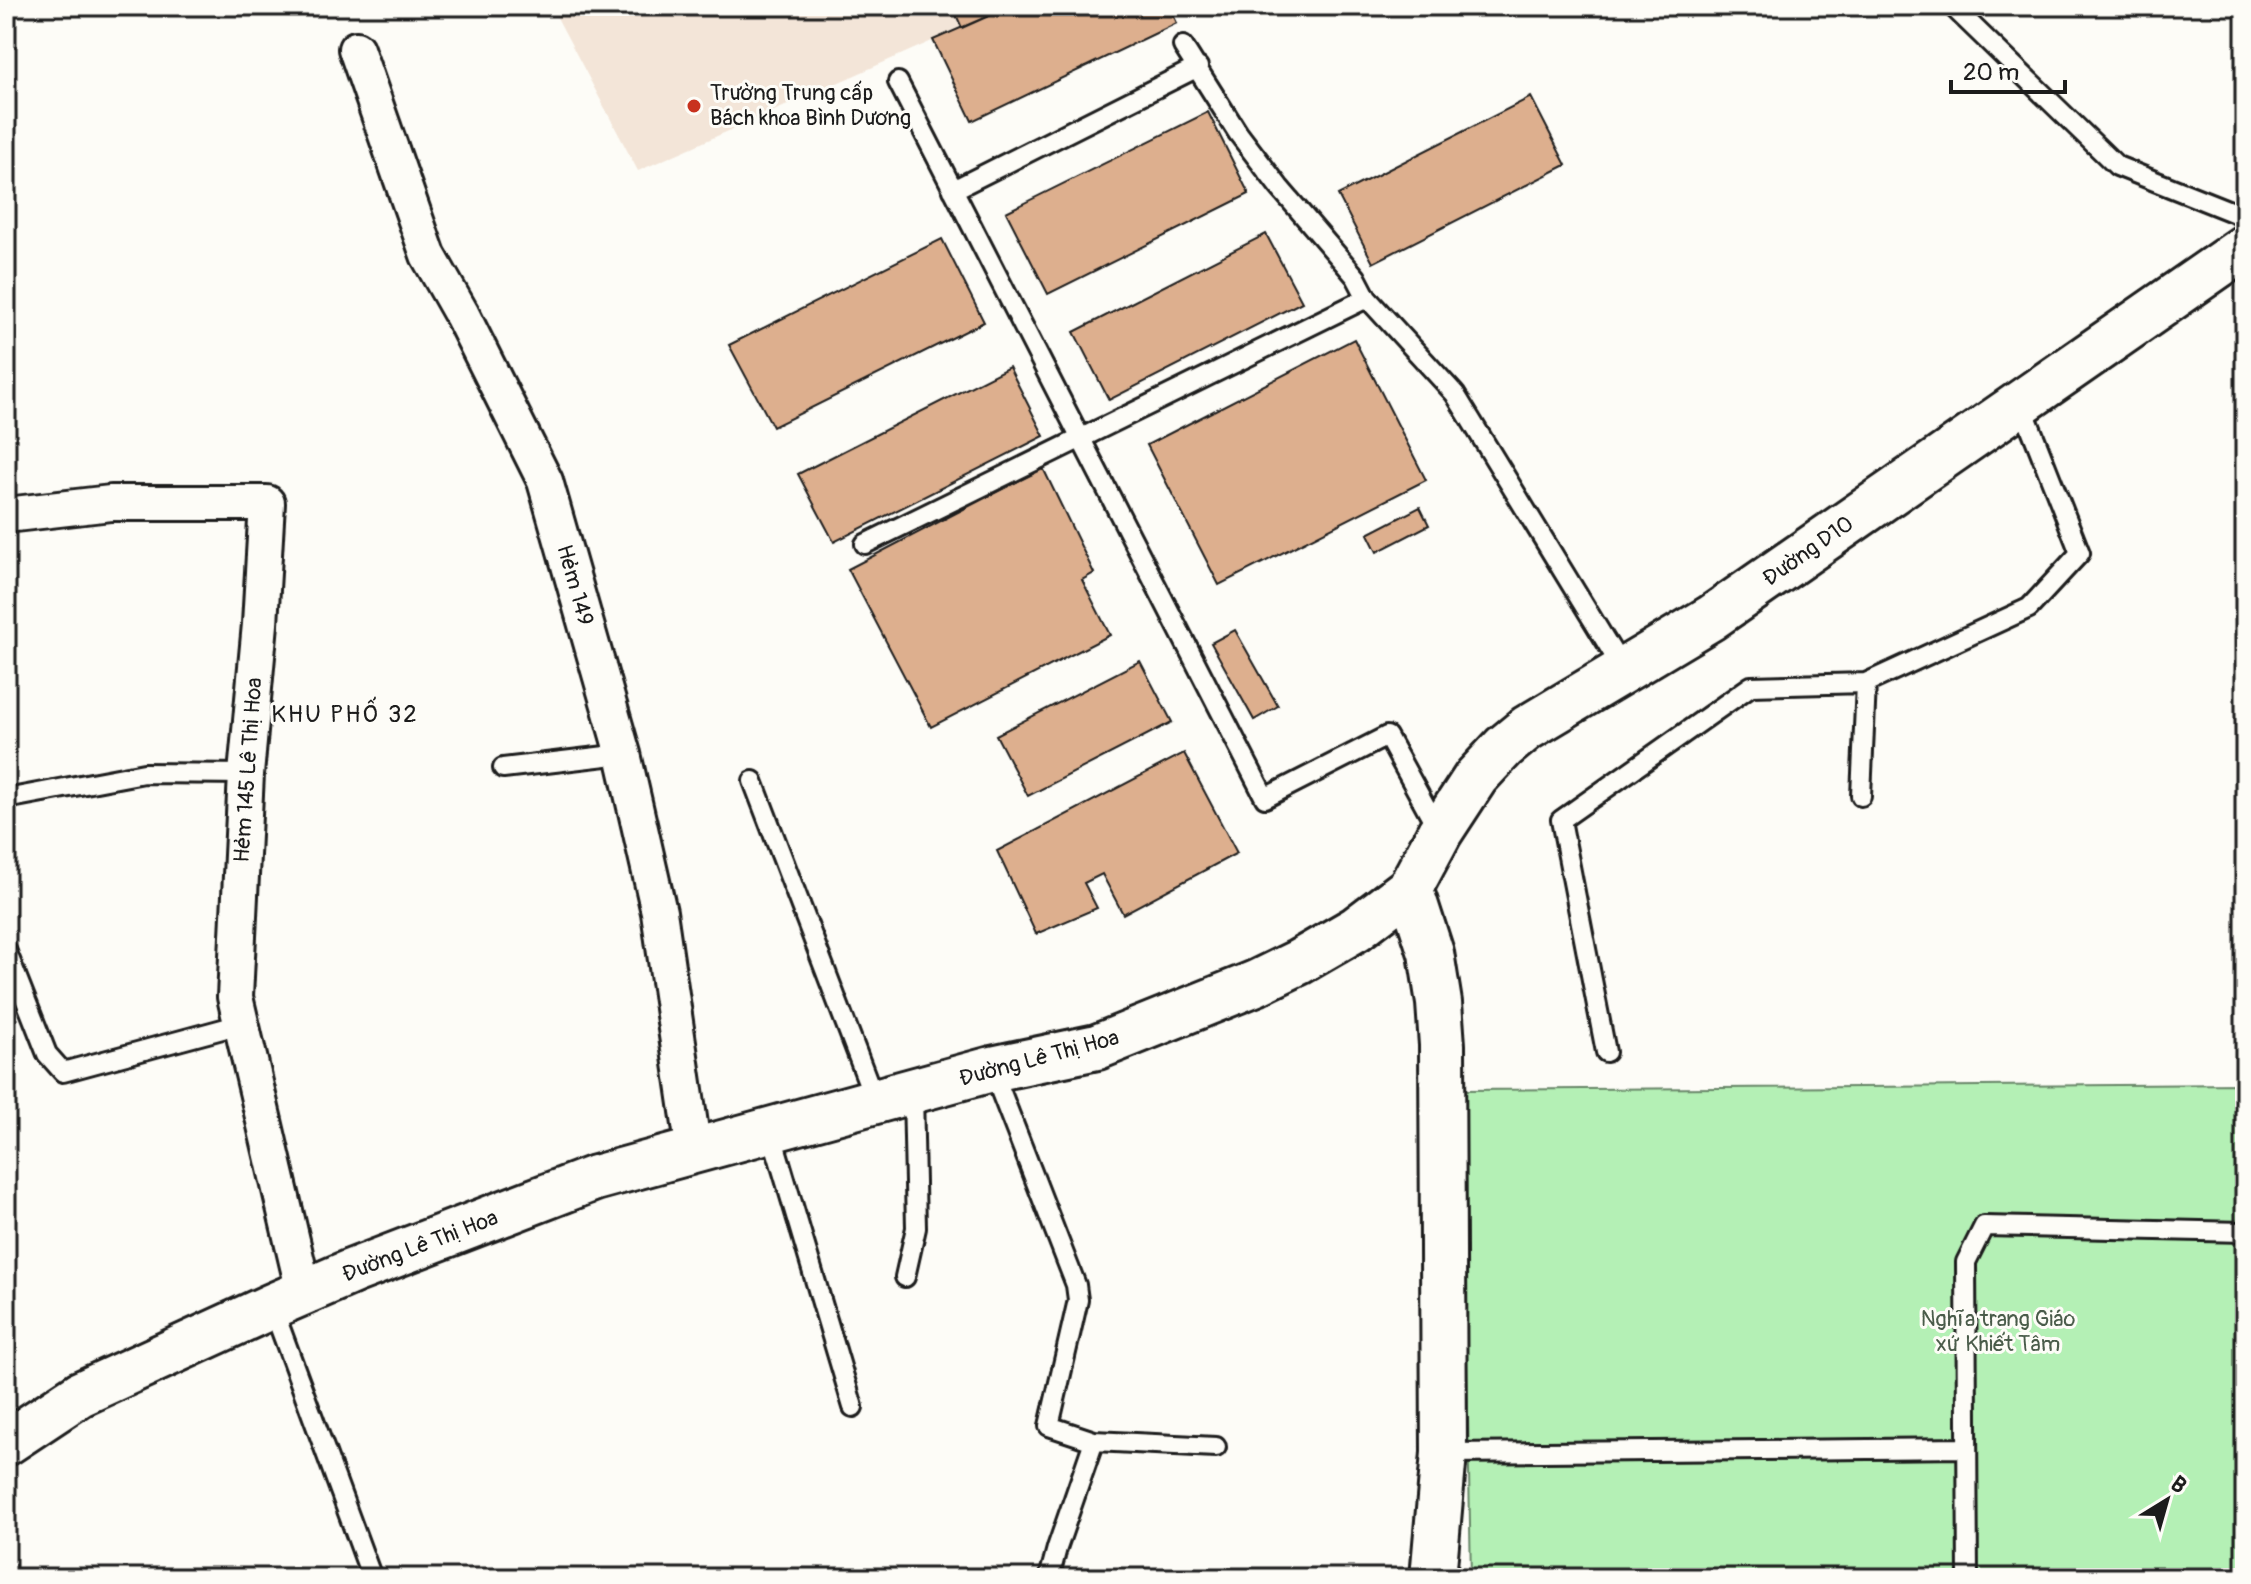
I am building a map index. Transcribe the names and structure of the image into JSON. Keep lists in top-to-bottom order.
{
  "streets": {
    "street": [
      "Đường D10",
      "Hẻm 149",
      "Hẻm 145 Lê Thị Hoa",
      "Đường Lê Thị Hoa"
    ]
  },
  "crossings": [
    ["Đường D10", "Đường Lê Thị Hoa"],
    ["Hẻm 149", "Đường Lê Thị Hoa"],
    ["Hẻm 145 Lê Thị Hoa", "Đường Lê Thị Hoa"]
  ],
  "districts": ["KHU PHỐ 32"],
  "parks": ["Nghĩa trang Giáo xứ Khiết Tâm"],
  "places": ["Trường Trung cấp Bách khoa Bình Dương"],
  "scale_bar": "20 m",
  "north": "top right"
}
